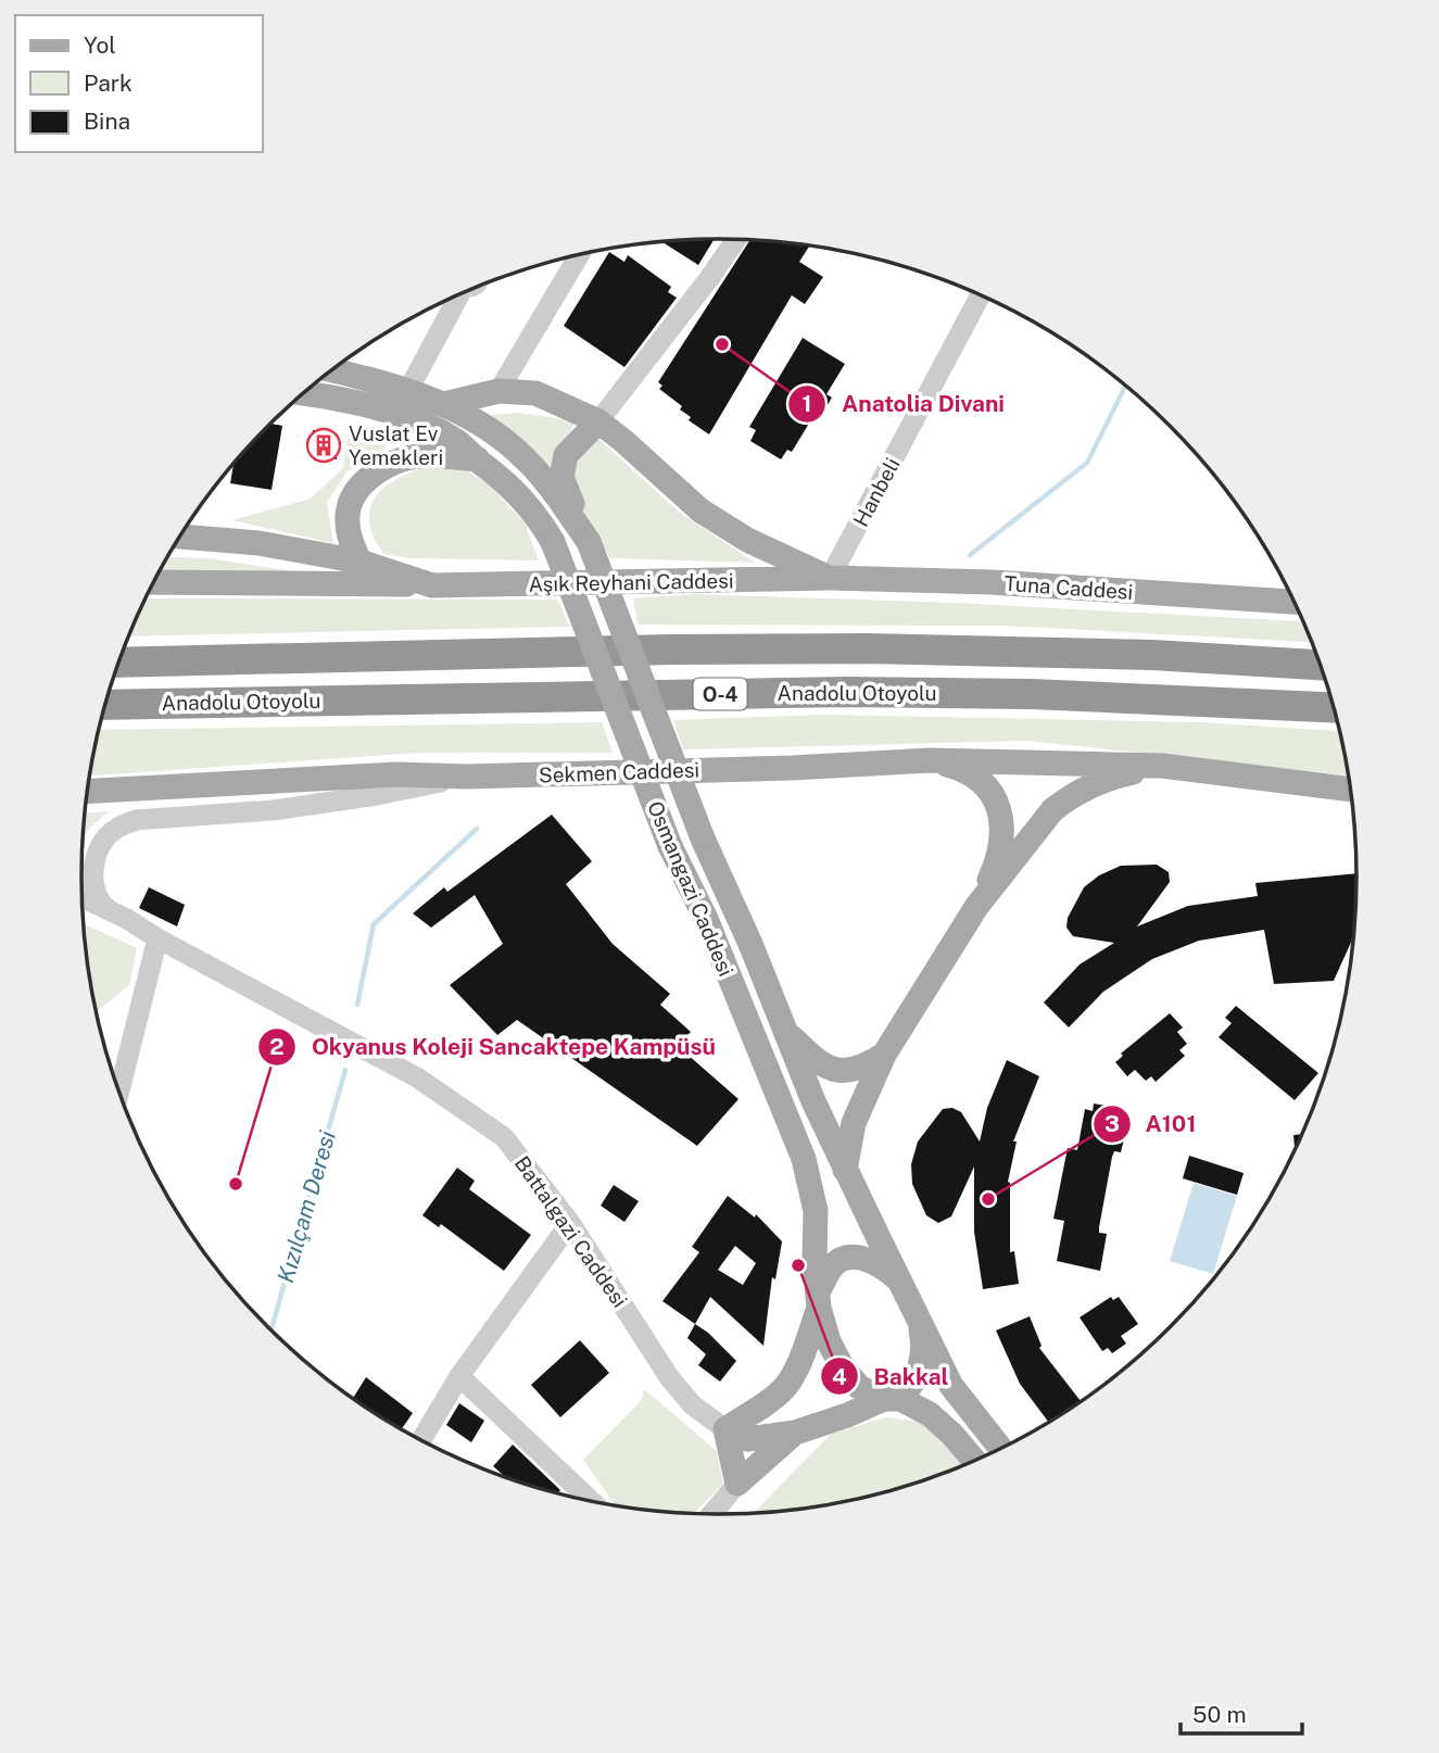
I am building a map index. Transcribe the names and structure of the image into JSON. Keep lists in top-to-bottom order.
{
  "streets": {
    "highway": ["Anadolu Otoyolu", "O-4"],
    "main road": [
      "Aşık Reyhani Caddesi",
      "Tuna Caddesi",
      "Sekmen Caddesi",
      "Osmangazi Caddesi"
    ],
    "street": ["Hanbeli", "Battalgazi Caddesi"]
  },
  "crossings": [
    ["Hanbeli", "Aşık Reyhani Caddesi"],
    ["Hanbeli", "Tuna Caddesi"],
    ["Aşık Reyhani Caddesi", "Tuna Caddesi"]
  ],
  "water": ["Kızılçam Deresi"],
  "places": {
    "other": [
      "Anatolia Divani",
      "Okyanus Koleji Sancaktepe Kampüsü",
      "A101",
      "Bakkal"
    ],
    "building": ["Vuslat Ev Yemekleri"]
  },
  "legend": ["Yol", "Park", "Bina"],
  "scale_bar": "50 m"
}
